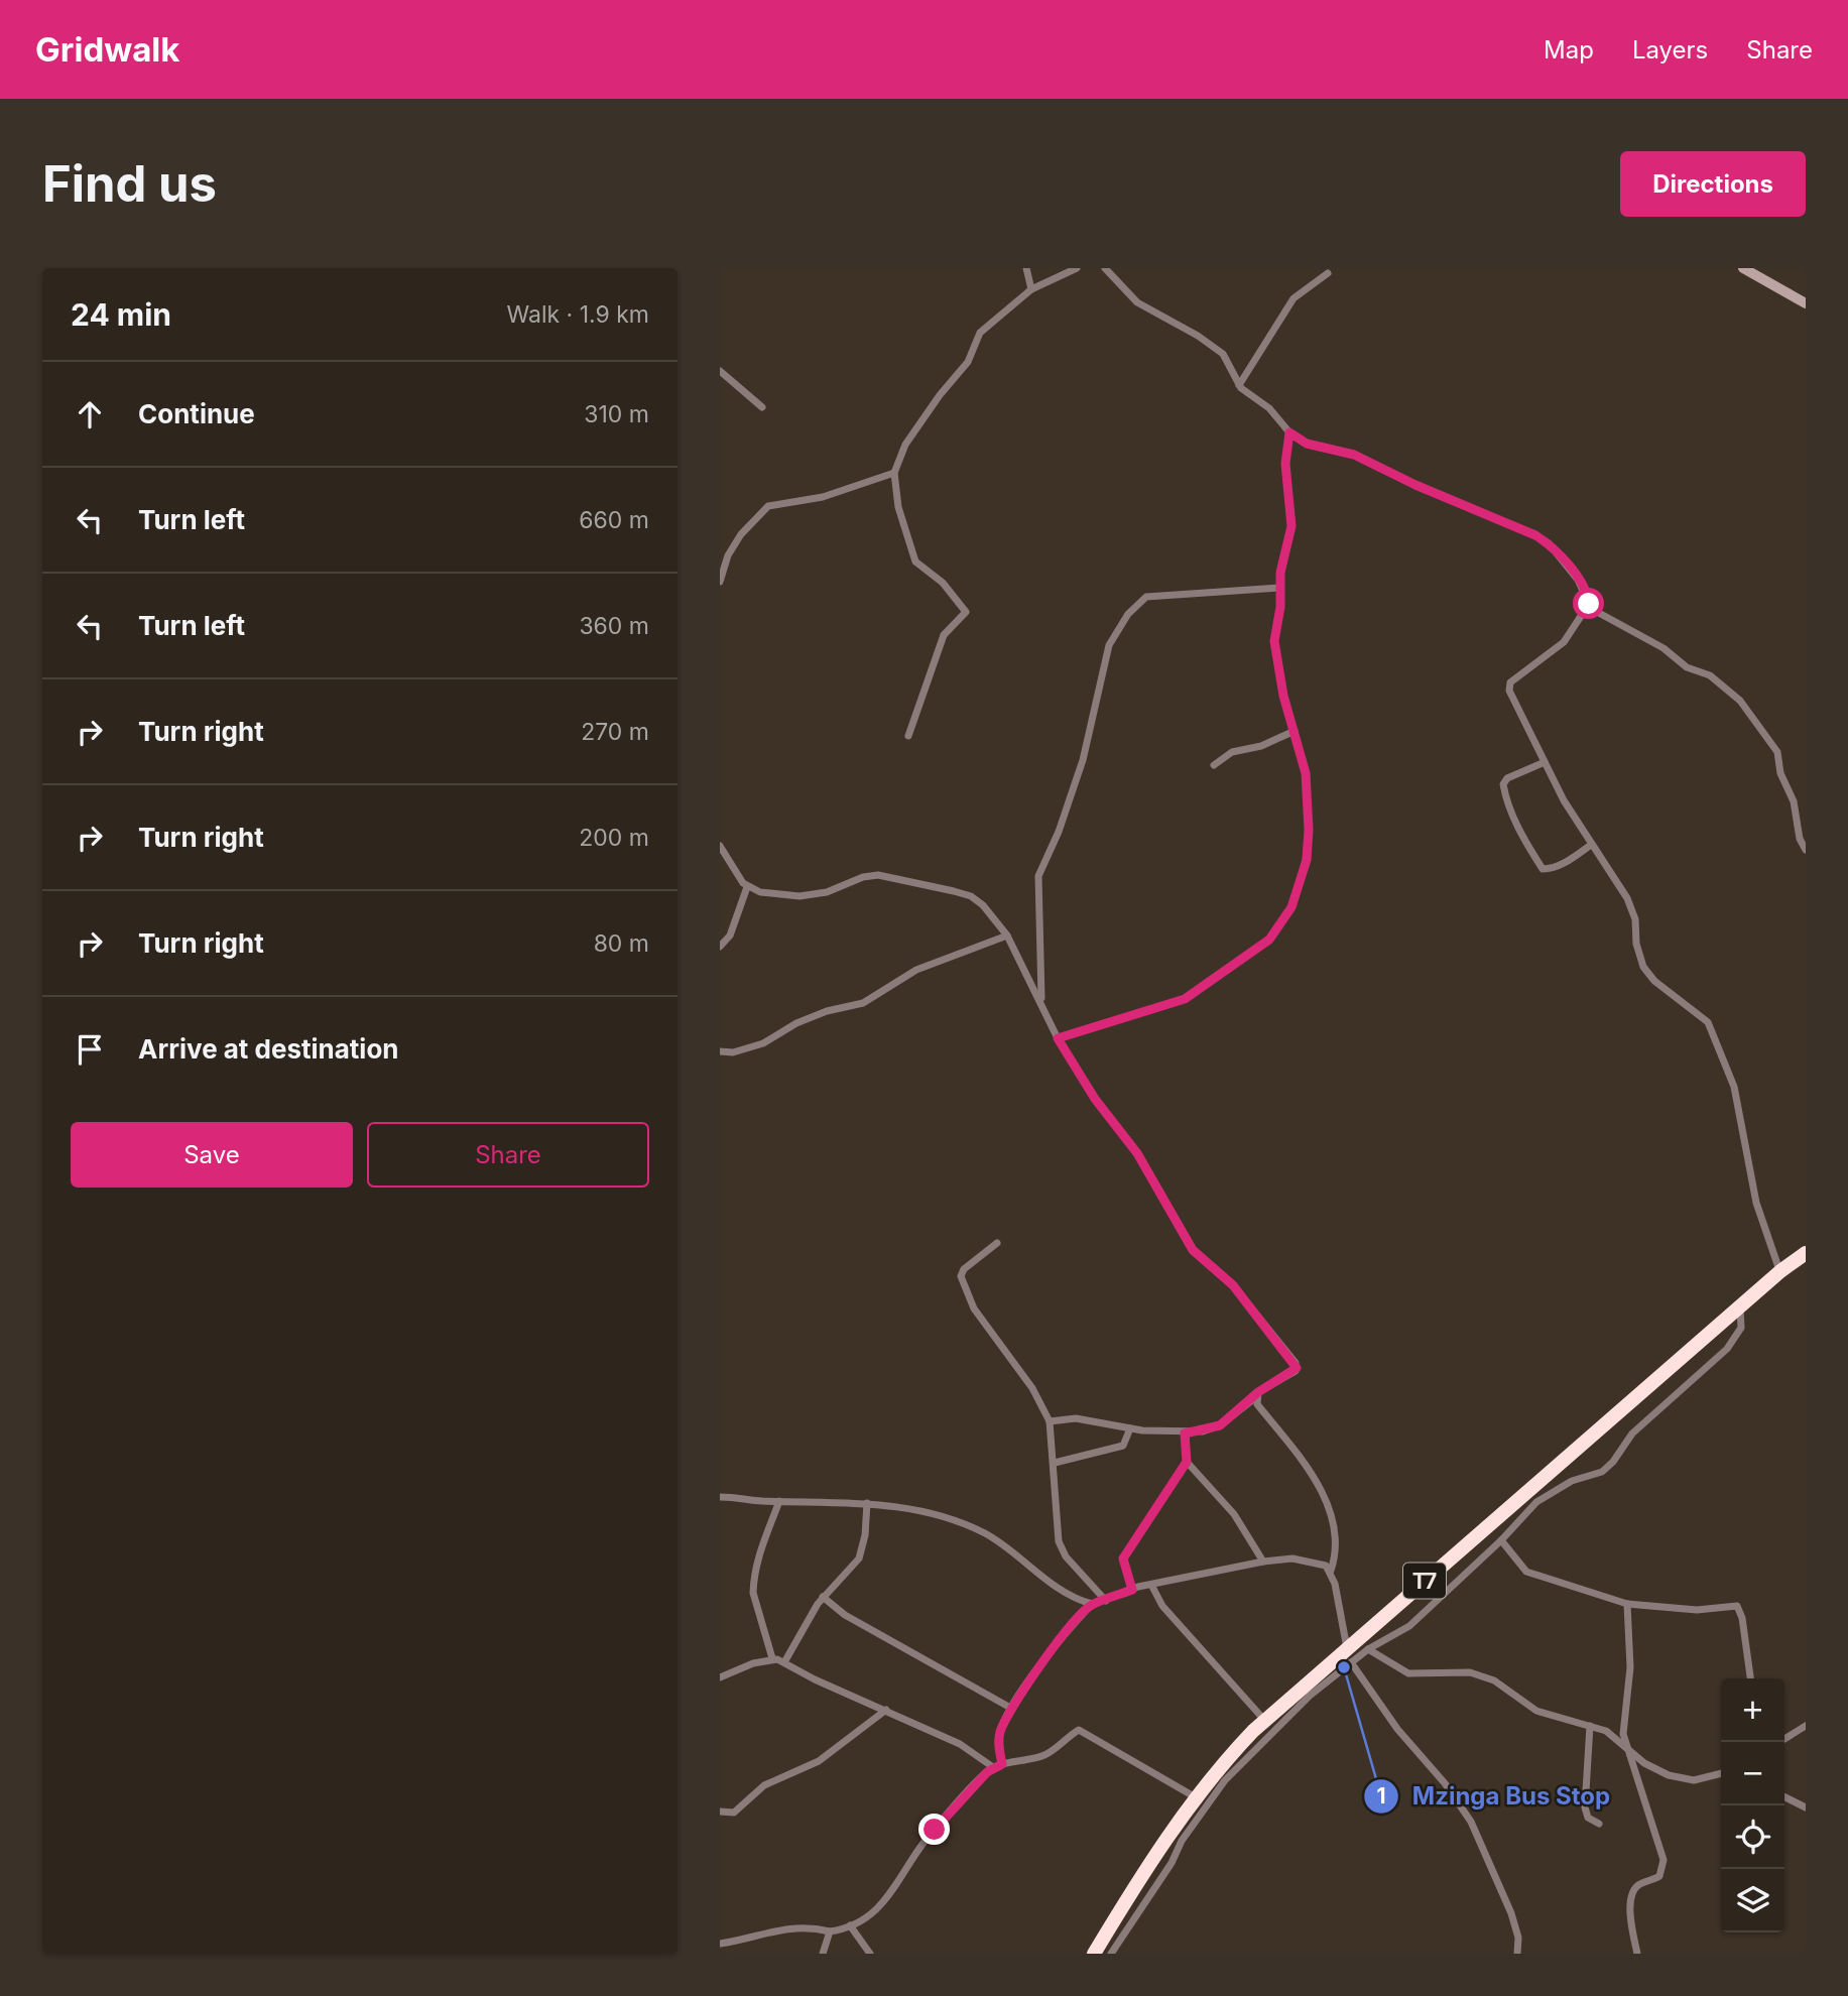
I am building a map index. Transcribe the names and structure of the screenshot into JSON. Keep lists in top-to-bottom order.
{
  "streets": {
    "highway": ["T7"]
  },
  "places": ["Mzinga Bus Stop"],
  "page": {
    "header": "Gridwalk",
    "nav": ["Map", "Layers", "Share"],
    "buttons": [
      "Directions",
      ["Save", "Share"]
    ],
    "title": "Find us",
    "heading": ["24 min", "Walk · 1.9 km"],
    "list": [
      ["Continue", "310 m"],
      ["Turn left", "660 m"],
      ["Turn left", "360 m"],
      ["Turn right", "270 m"],
      ["Turn right", "200 m"],
      ["Turn right", "80 m"],
      "Arrive at destination"
    ],
    "map_buttons": ["+", "−"]
  }
}
